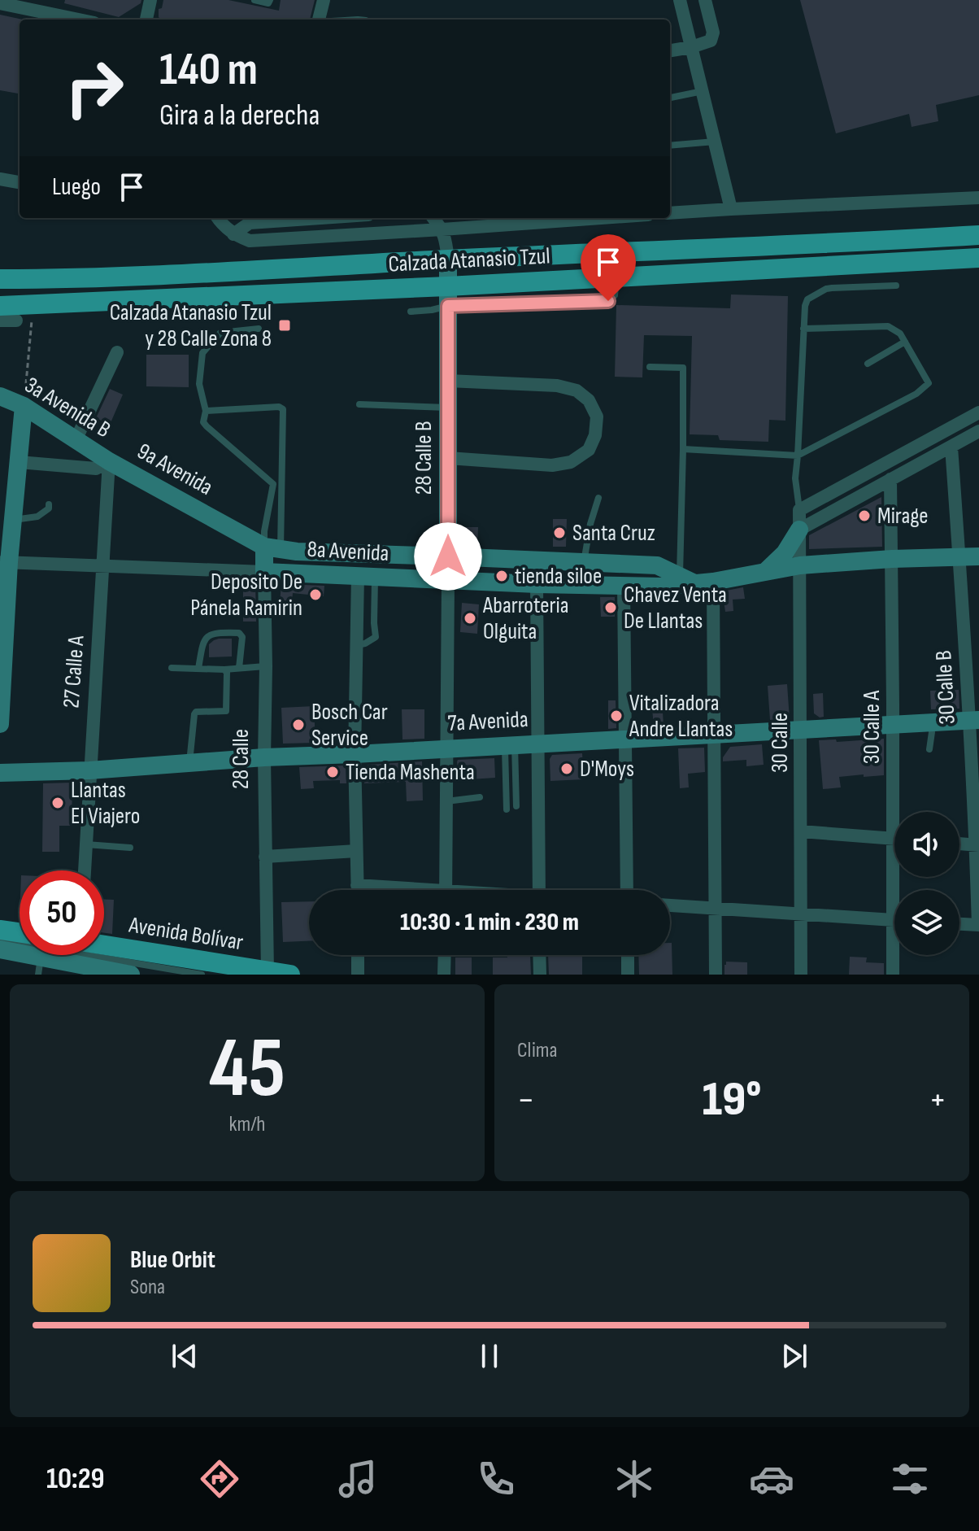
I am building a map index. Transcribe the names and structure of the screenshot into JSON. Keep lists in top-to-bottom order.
{
  "streets": {
    "main road": [
      "Calzada Atanasio Tzul",
      "3a Avenida B",
      "28 Calle B",
      "9a Avenida",
      "8a Avenida",
      "7a Avenida",
      "28 Calle",
      "Avenida Bolívar"
    ],
    "street": [
      "27 Calle A",
      "30 Calle B",
      "30 Calle A",
      "30 Calle"
    ]
  },
  "crossings": [
    ["Calzada Atanasio Tzul", "28 Calle B"],
    ["3a Avenida B", "9a Avenida"],
    ["3a Avenida B", "27 Calle A"],
    ["28 Calle B", "8a Avenida"],
    ["28 Calle B", "7a Avenida"],
    ["9a Avenida", "8a Avenida"],
    ["9a Avenida", "27 Calle A"],
    ["9a Avenida", "28 Calle"],
    ["8a Avenida", "27 Calle A"],
    ["8a Avenida", "30 Calle B"],
    ["8a Avenida", "30 Calle A"],
    ["8a Avenida", "30 Calle"],
    ["8a Avenida", "28 Calle"],
    ["27 Calle A", "7a Avenida"],
    ["30 Calle B", "7a Avenida"],
    ["7a Avenida", "30 Calle A"],
    ["7a Avenida", "30 Calle"],
    ["7a Avenida", "28 Calle"],
    ["28 Calle", "Avenida Bolívar"]
  ],
  "places": {
    "transit": ["Calzada Atanasio Tzul y 28 Calle Zona 8"],
    "other": [
      "Mirage",
      "Santa Cruz",
      "tienda siloe",
      "Deposito De Pánela Ramirin",
      "Chavez Venta De Llantas",
      "Abarroteria Olguita",
      "Vitalizadora Andre Llantas",
      "Bosch Car Service",
      "D'Moys",
      "Tienda Mashenta",
      "Llantas El Viajero"
    ]
  },
  "page": {
    "turn": ["140 m", "Gira a la derecha"],
    "then": "Luego",
    "limit": "50",
    "trip": "10:30 · 1 min · 230 m",
    "tile": [
      ["45", "km/h"],
      "Clima"
    ],
    "heat": ["−", "19°", "+"],
    "song": ["Blue Orbit", "Sona"],
    "tabs": "10:29"
  }
}
